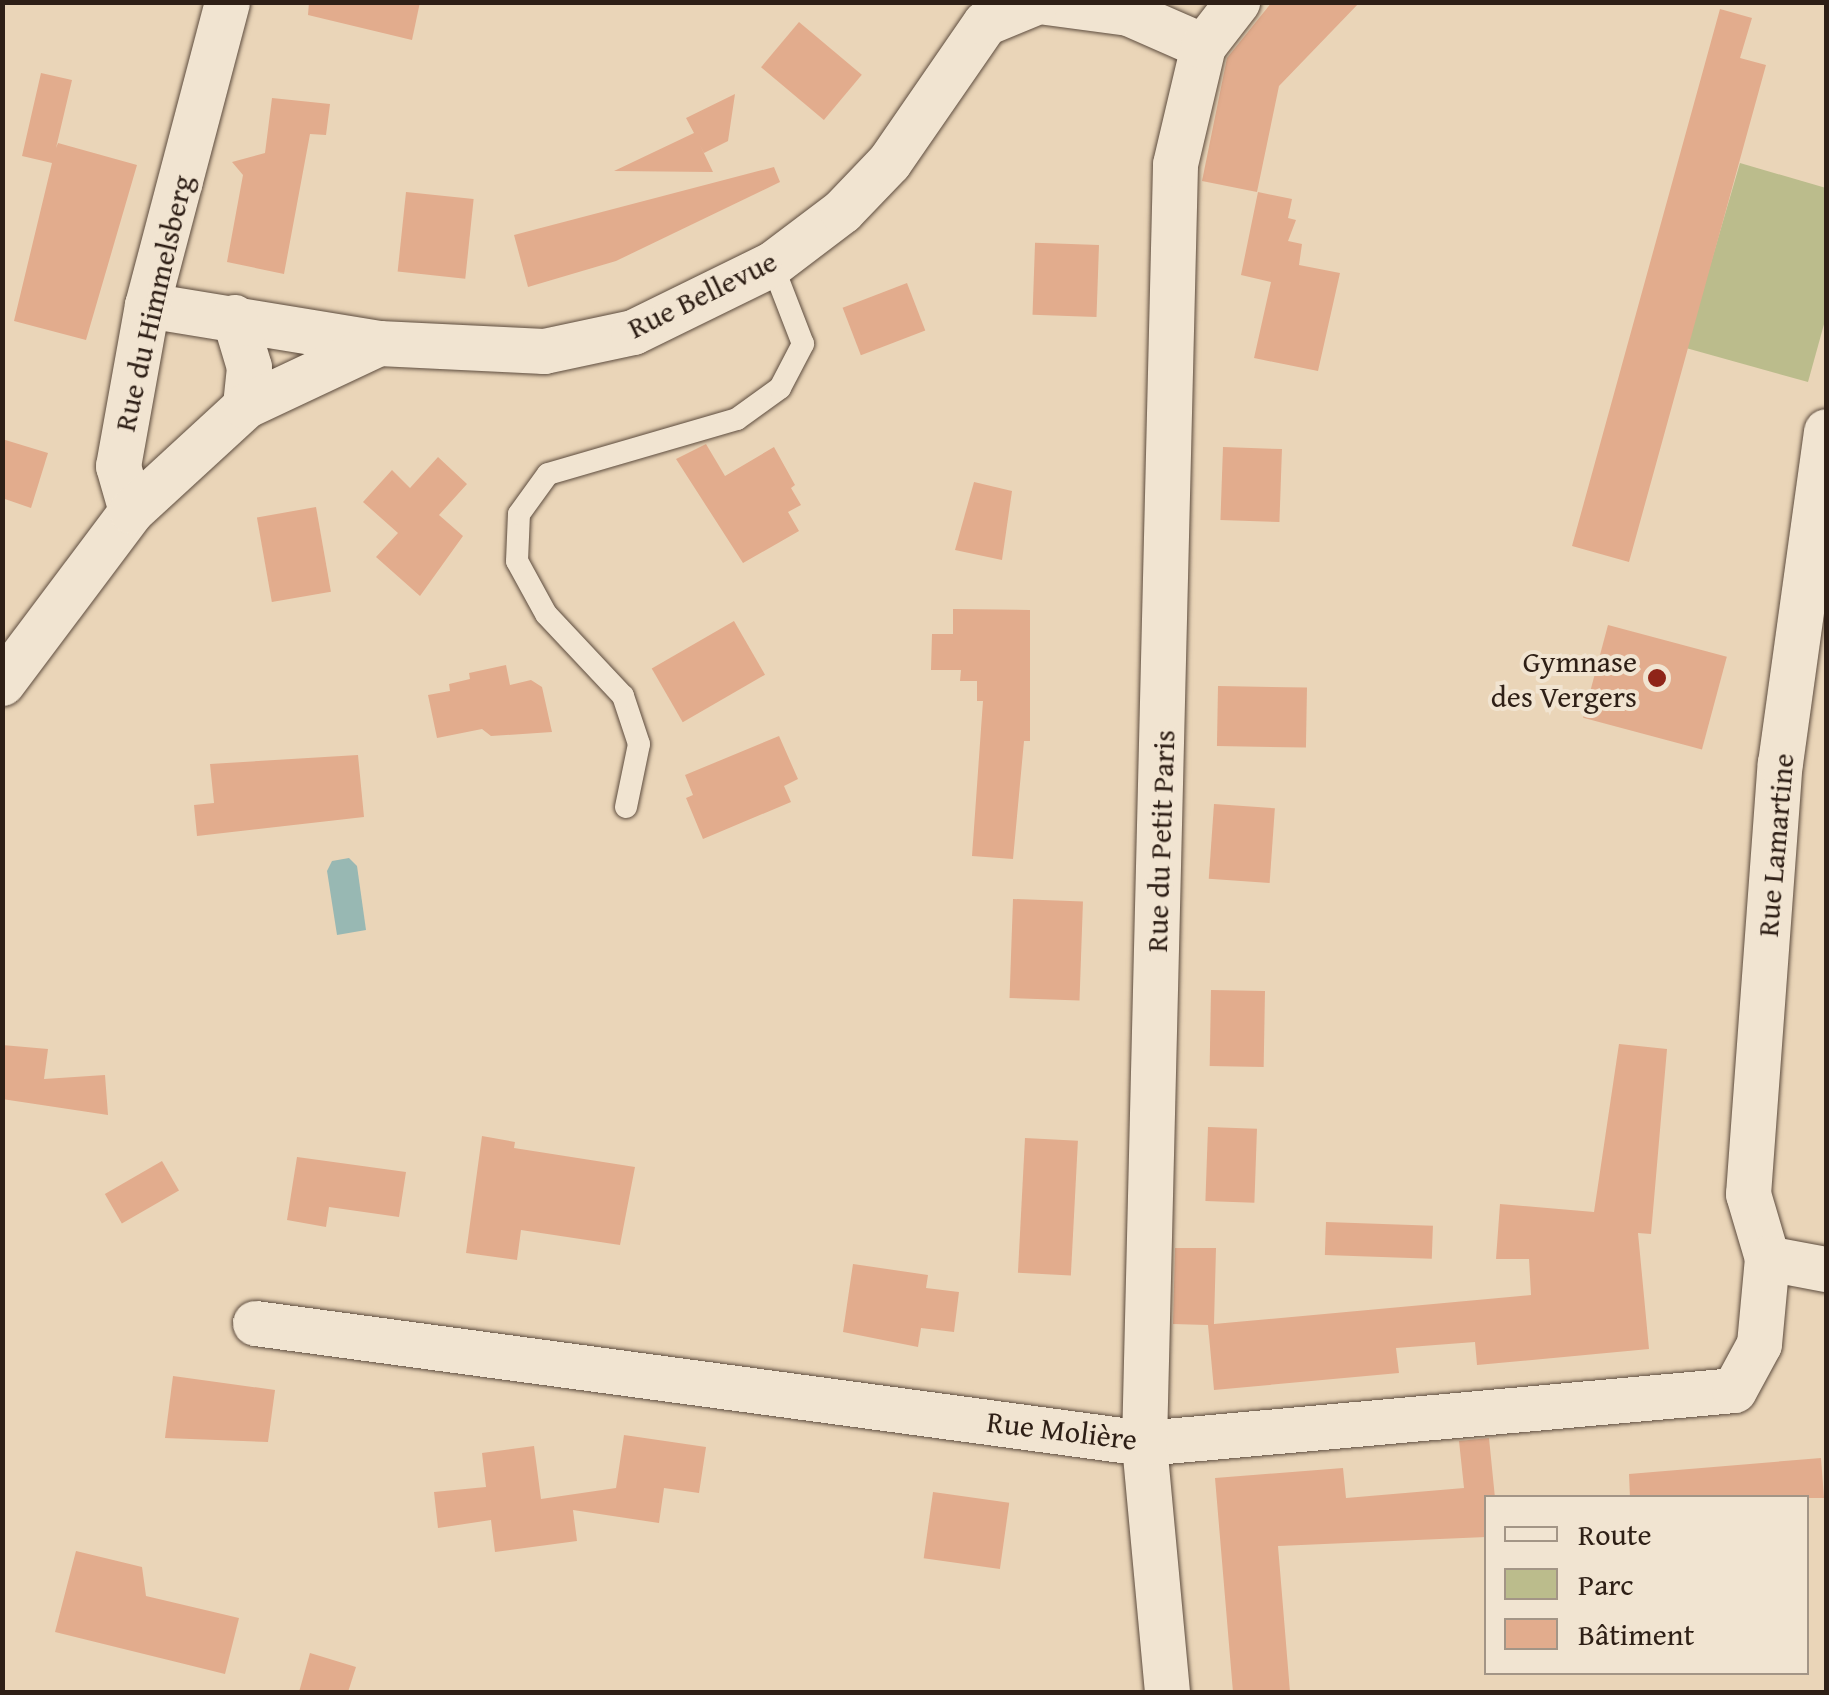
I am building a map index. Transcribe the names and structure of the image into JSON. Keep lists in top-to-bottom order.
{
  "streets": {
    "street": [
      "Rue Bellevue",
      "Rue du Himmelsberg",
      "Rue du Petit Paris",
      "Rue Lamartine",
      "Rue Molière"
    ]
  },
  "crossings": [
    ["Rue Bellevue", "Rue du Himmelsberg"],
    ["Rue Bellevue", "Rue du Petit Paris"],
    ["Rue du Petit Paris", "Rue Molière"],
    ["Rue Lamartine", "Rue Molière"]
  ],
  "places": ["Gymnase des Vergers"],
  "legend": ["Route", "Parc", "Bâtiment"]
}
